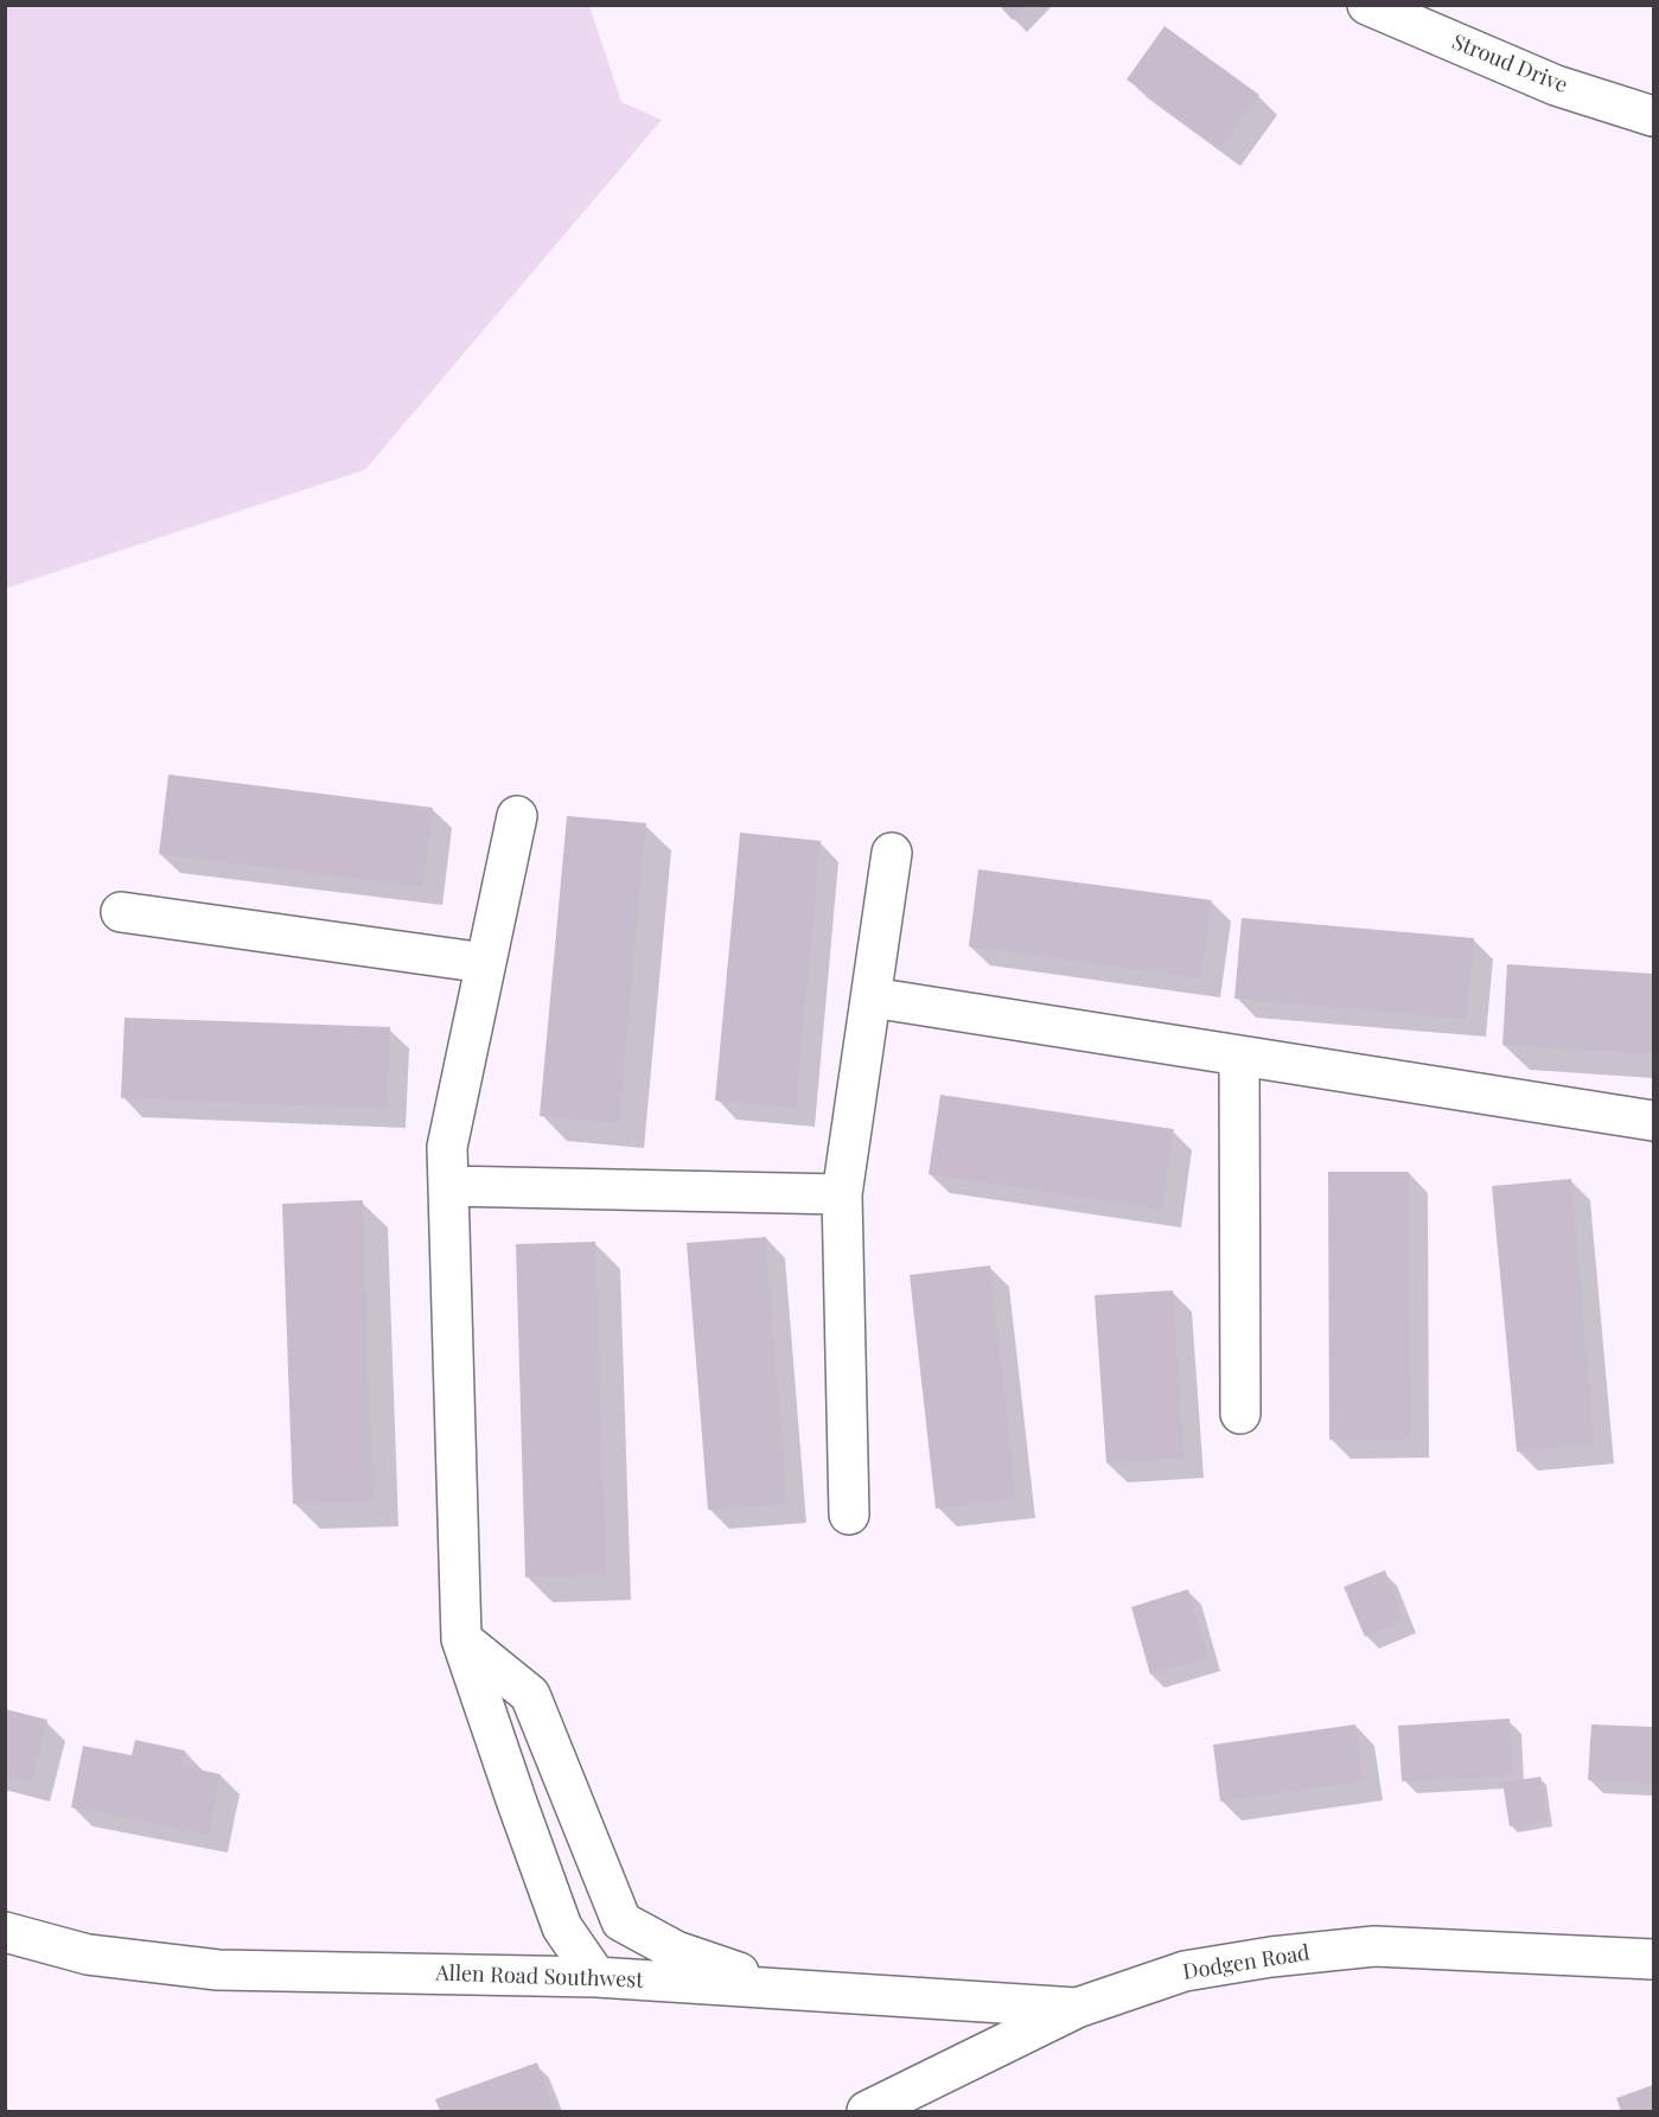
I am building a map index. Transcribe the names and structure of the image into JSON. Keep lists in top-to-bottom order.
{
  "streets": {
    "street": ["Stroud Drive", "Dodgen Road", "Allen Road Southwest"]
  },
  "crossings": [
    ["Dodgen Road", "Allen Road Southwest"]
  ]
}
